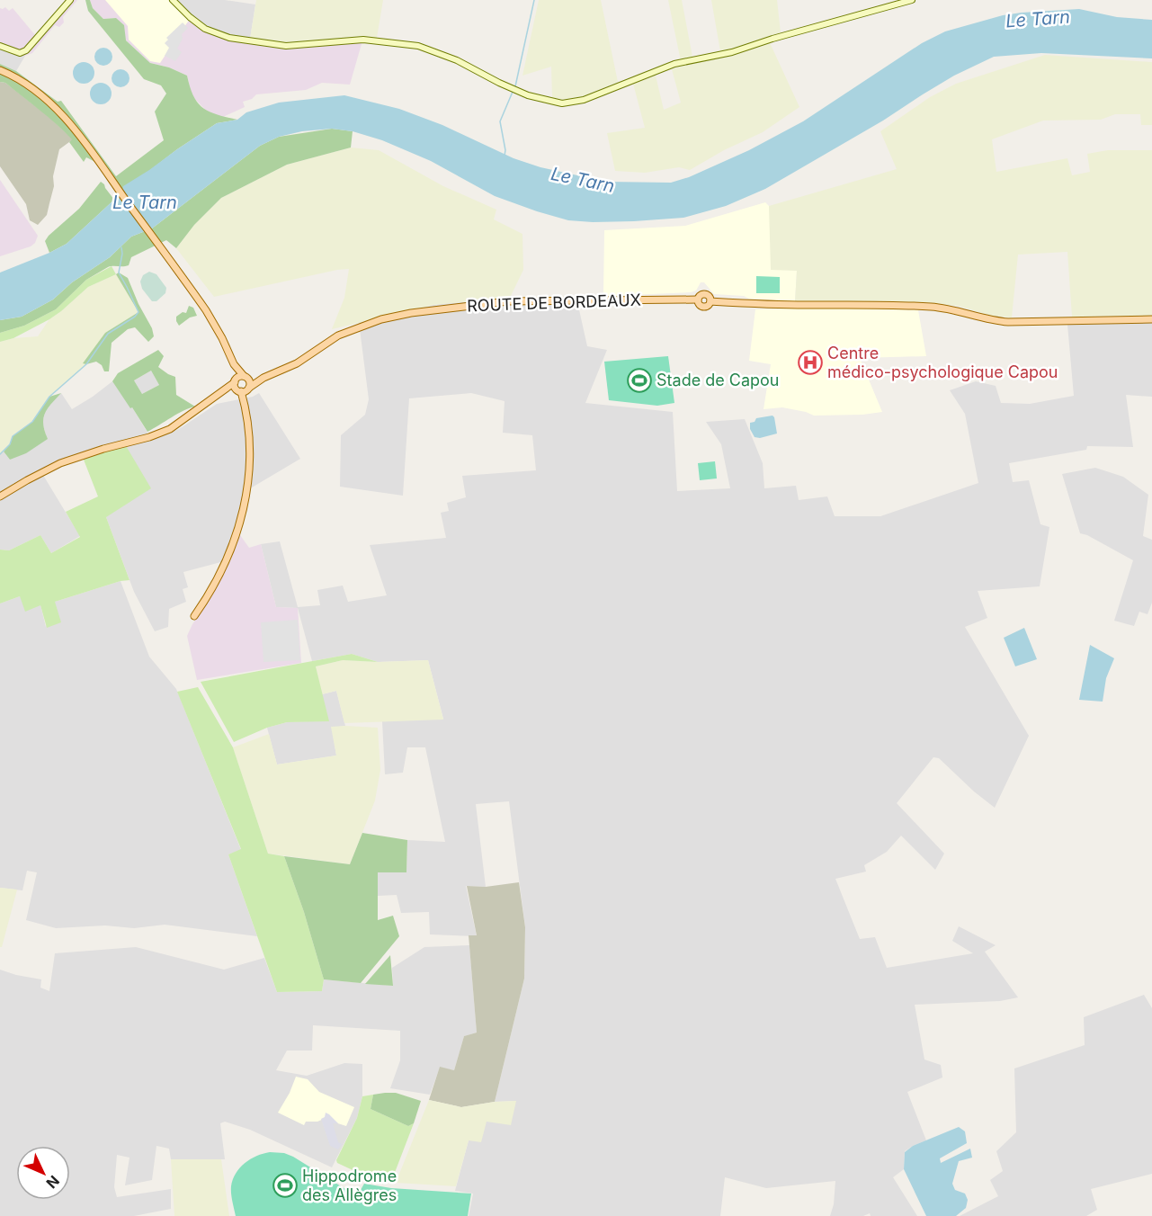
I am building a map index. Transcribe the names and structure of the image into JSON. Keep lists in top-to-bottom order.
{
  "streets": {
    "main road": ["ROUTE DE BORDEAUX"]
  },
  "water": ["Le Tarn"],
  "places": {
    "hospital": ["Centre médico-psychologique Capou"],
    "sports": ["Stade de Capou", "Hippodrome des Allègres"]
  },
  "north": "bottom right"
}
